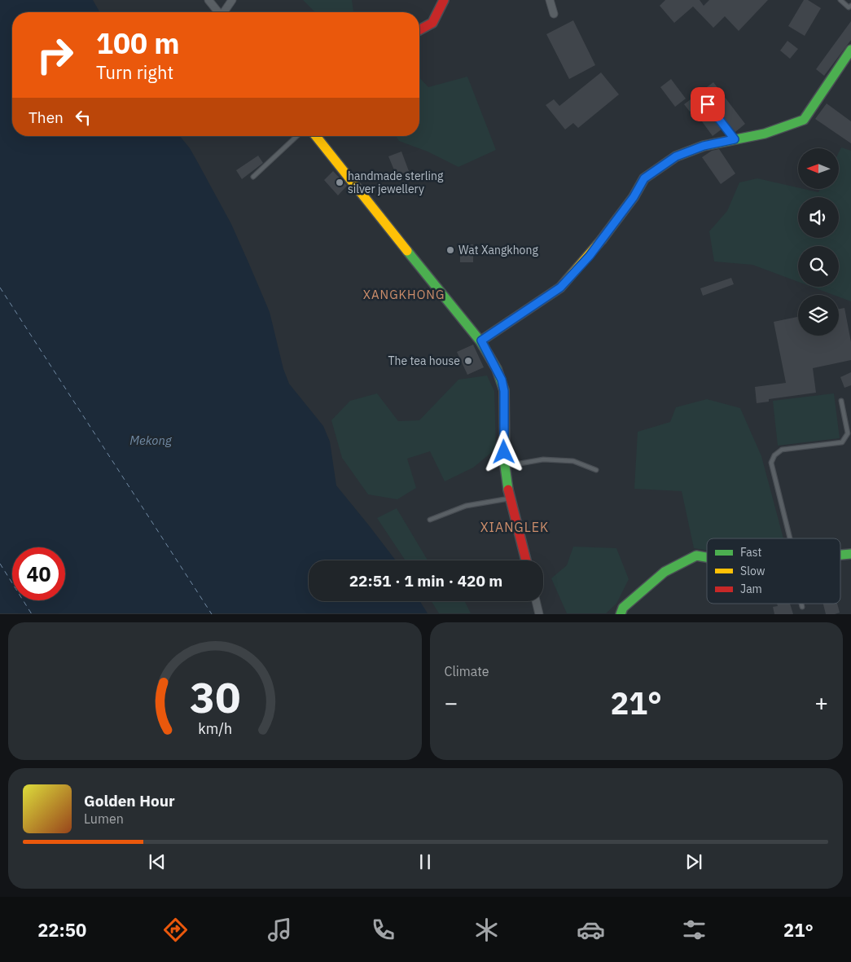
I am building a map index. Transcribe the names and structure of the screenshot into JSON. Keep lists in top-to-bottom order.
{
  "districts": ["XANGKHONG", "XIANGLEK"],
  "water": ["Mekong"],
  "places": ["handmade sterling silver jewellery", "Wat Xangkhong", "The tea house"],
  "legend": ["Fast", "Slow", "Jam"],
  "north": "left",
  "page": {
    "turn": ["100 m", "Turn right"],
    "then": "Then",
    "limit": "40",
    "trip": "22:51 · 1 min · 420 m",
    "tile": "Climate",
    "heat": ["−", "21°", "+"],
    "song": ["Golden Hour", "Lumen"],
    "tabs": ["22:50", "21°"],
    "gauge": ["30", "km/h"]
  }
}
